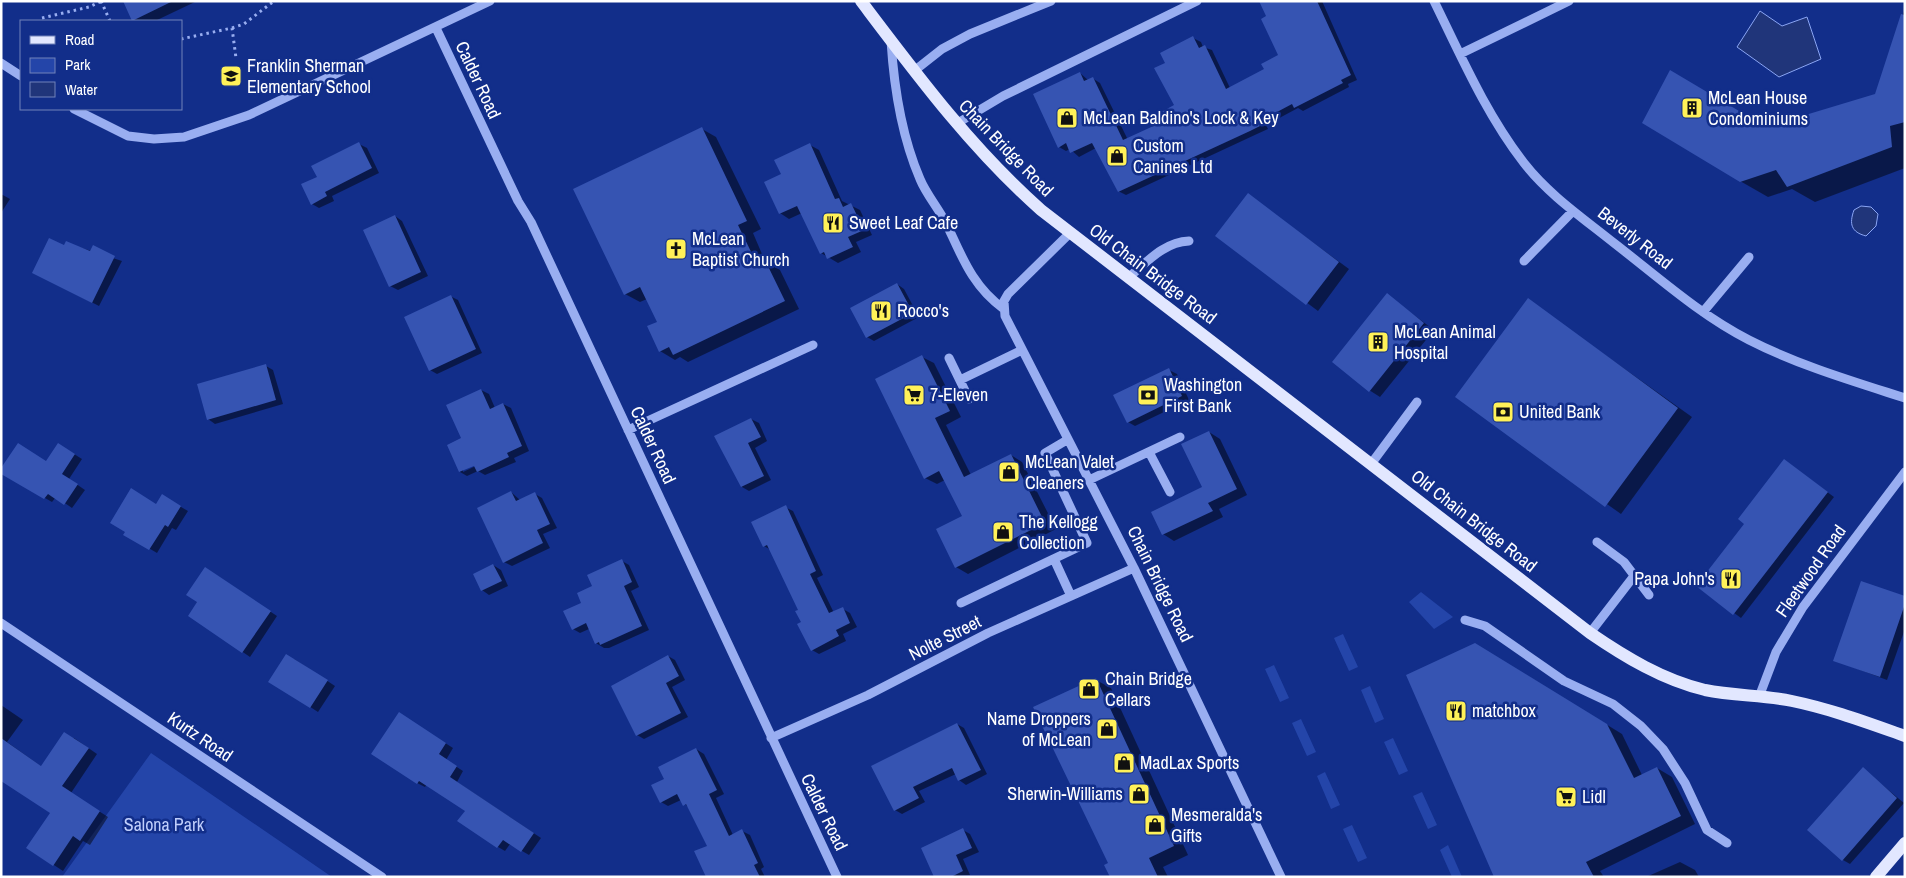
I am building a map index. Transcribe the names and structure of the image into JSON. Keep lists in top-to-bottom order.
{
  "streets": {
    "main road": ["Chain Bridge Road", "Old Chain Bridge Road"],
    "street": [
      "Calder Road",
      "Beverly Road",
      "Fleetwood Road",
      "Nolte Street",
      "Kurtz Road"
    ]
  },
  "crossings": [
    ["Calder Road", "Nolte Street"],
    ["Chain Bridge Road", "Old Chain Bridge Road"],
    ["Chain Bridge Road", "Nolte Street"],
    ["Old Chain Bridge Road", "Fleetwood Road"]
  ],
  "parks": ["Salona Park"],
  "places": {
    "school or university": ["Franklin Sherman Elementary School"],
    "building": ["McLean House Condominiums", "McLean Animal Hospital"],
    "shop": [
      "McLean Baldino's Lock & Key",
      "Custom Canines Ltd",
      "McLean Valet Cleaners",
      "The Kellogg Collection",
      "Chain Bridge Cellars",
      "Name Droppers of McLean",
      "MadLax Sports",
      "Sherwin-Williams",
      "Mesmeralda's Gifts"
    ],
    "restaurant": [
      "Sweet Leaf Cafe",
      "Rocco's",
      "Papa John's",
      "matchbox"
    ],
    "church": ["McLean Baptist Church"],
    "supermarket": ["7-Eleven", "Lidl"],
    "bank": ["Washington First Bank", "United Bank"]
  },
  "legend": ["Road", "Park", "Water"]
}
